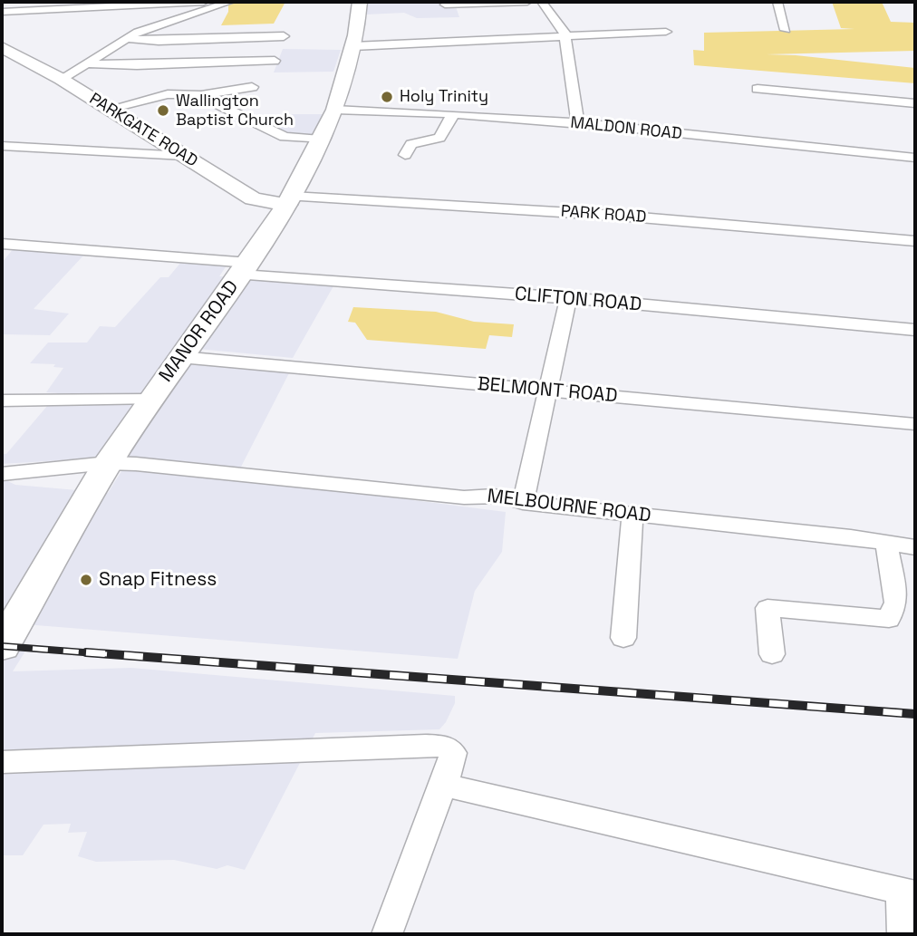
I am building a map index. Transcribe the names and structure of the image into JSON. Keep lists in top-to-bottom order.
{
  "streets": {
    "main road": ["MANOR ROAD"],
    "street": [
      "MALDON ROAD",
      "PARKGATE ROAD",
      "PARK ROAD",
      "CLIFTON ROAD",
      "BELMONT ROAD",
      "MELBOURNE ROAD"
    ]
  },
  "crossings": [
    ["MALDON ROAD", "MANOR ROAD"],
    ["PARKGATE ROAD", "PARK ROAD"],
    ["PARKGATE ROAD", "MANOR ROAD"],
    ["PARK ROAD", "MANOR ROAD"],
    ["CLIFTON ROAD", "MANOR ROAD"],
    ["MANOR ROAD", "BELMONT ROAD"],
    ["MANOR ROAD", "MELBOURNE ROAD"]
  ],
  "places": ["Holy Trinity", "Wallington Baptist Church", "Snap Fitness"]
}
